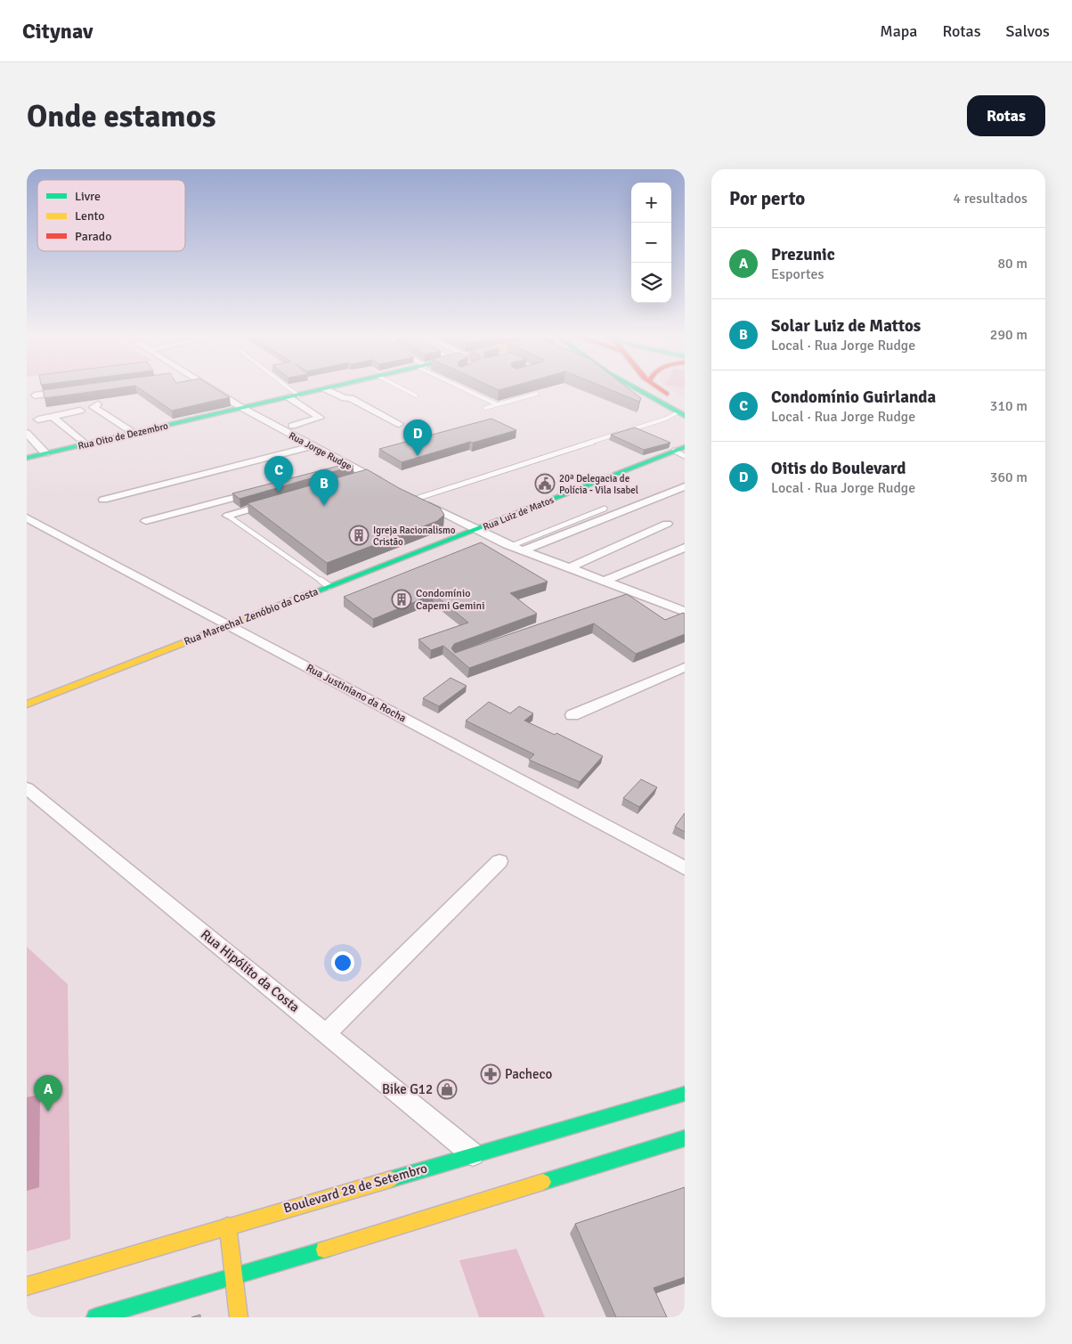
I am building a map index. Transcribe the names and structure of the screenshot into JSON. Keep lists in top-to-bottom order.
{
  "streets": {
    "street": [
      "Rua Oito de Dezembro",
      "Rua Jorge Rudge",
      "Rua Luiz de Matos",
      "Rua Marechal Zenóbio da Costa",
      "Rua Justiniano da Rocha",
      "Rua Hipólito da Costa",
      "Boulevard 28 de Setembro"
    ]
  },
  "crossings": [
    ["Rua Oito de Dezembro", "Rua Jorge Rudge"],
    ["Rua Luiz de Matos", "Rua Marechal Zenóbio da Costa"],
    ["Rua Marechal Zenóbio da Costa", "Rua Justiniano da Rocha"],
    ["Rua Hipólito da Costa", "Boulevard 28 de Setembro"]
  ],
  "places": {
    "public building": ["20ª Delegacia de Polícia - Vila Isabel"],
    "building": ["Igreja Racionalismo Cristão", "Condomínio Capemi Gemini"],
    "pharmacy": ["Pacheco"],
    "shop": ["Bike G12"]
  },
  "legend": ["Livre", "Lento", "Parado"],
  "page": {
    "header": "Citynav",
    "nav": ["Mapa", "Rotas", "Salvos"],
    "buttons": "Rotas",
    "title": "Onde estamos",
    "heading": ["Por perto", "4 resultados"],
    "map_buttons": ["+", "−"],
    "list": [
      {
        "mark": "A",
        "name": "Prezunic",
        "note": "Esportes",
        "value": "80 m"
      },
      {
        "mark": "B",
        "name": "Solar Luiz de Mattos",
        "note": "Local · Rua Jorge Rudge",
        "value": "290 m"
      },
      {
        "mark": "C",
        "name": "Condomínio Guirlanda",
        "note": "Local · Rua Jorge Rudge",
        "value": "310 m"
      },
      {
        "mark": "D",
        "name": "Oitis do Boulevard",
        "note": "Local · Rua Jorge Rudge",
        "value": "360 m"
      }
    ],
    "pins": [
      "D",
      "C",
      "B",
      "A"
    ]
  }
}
